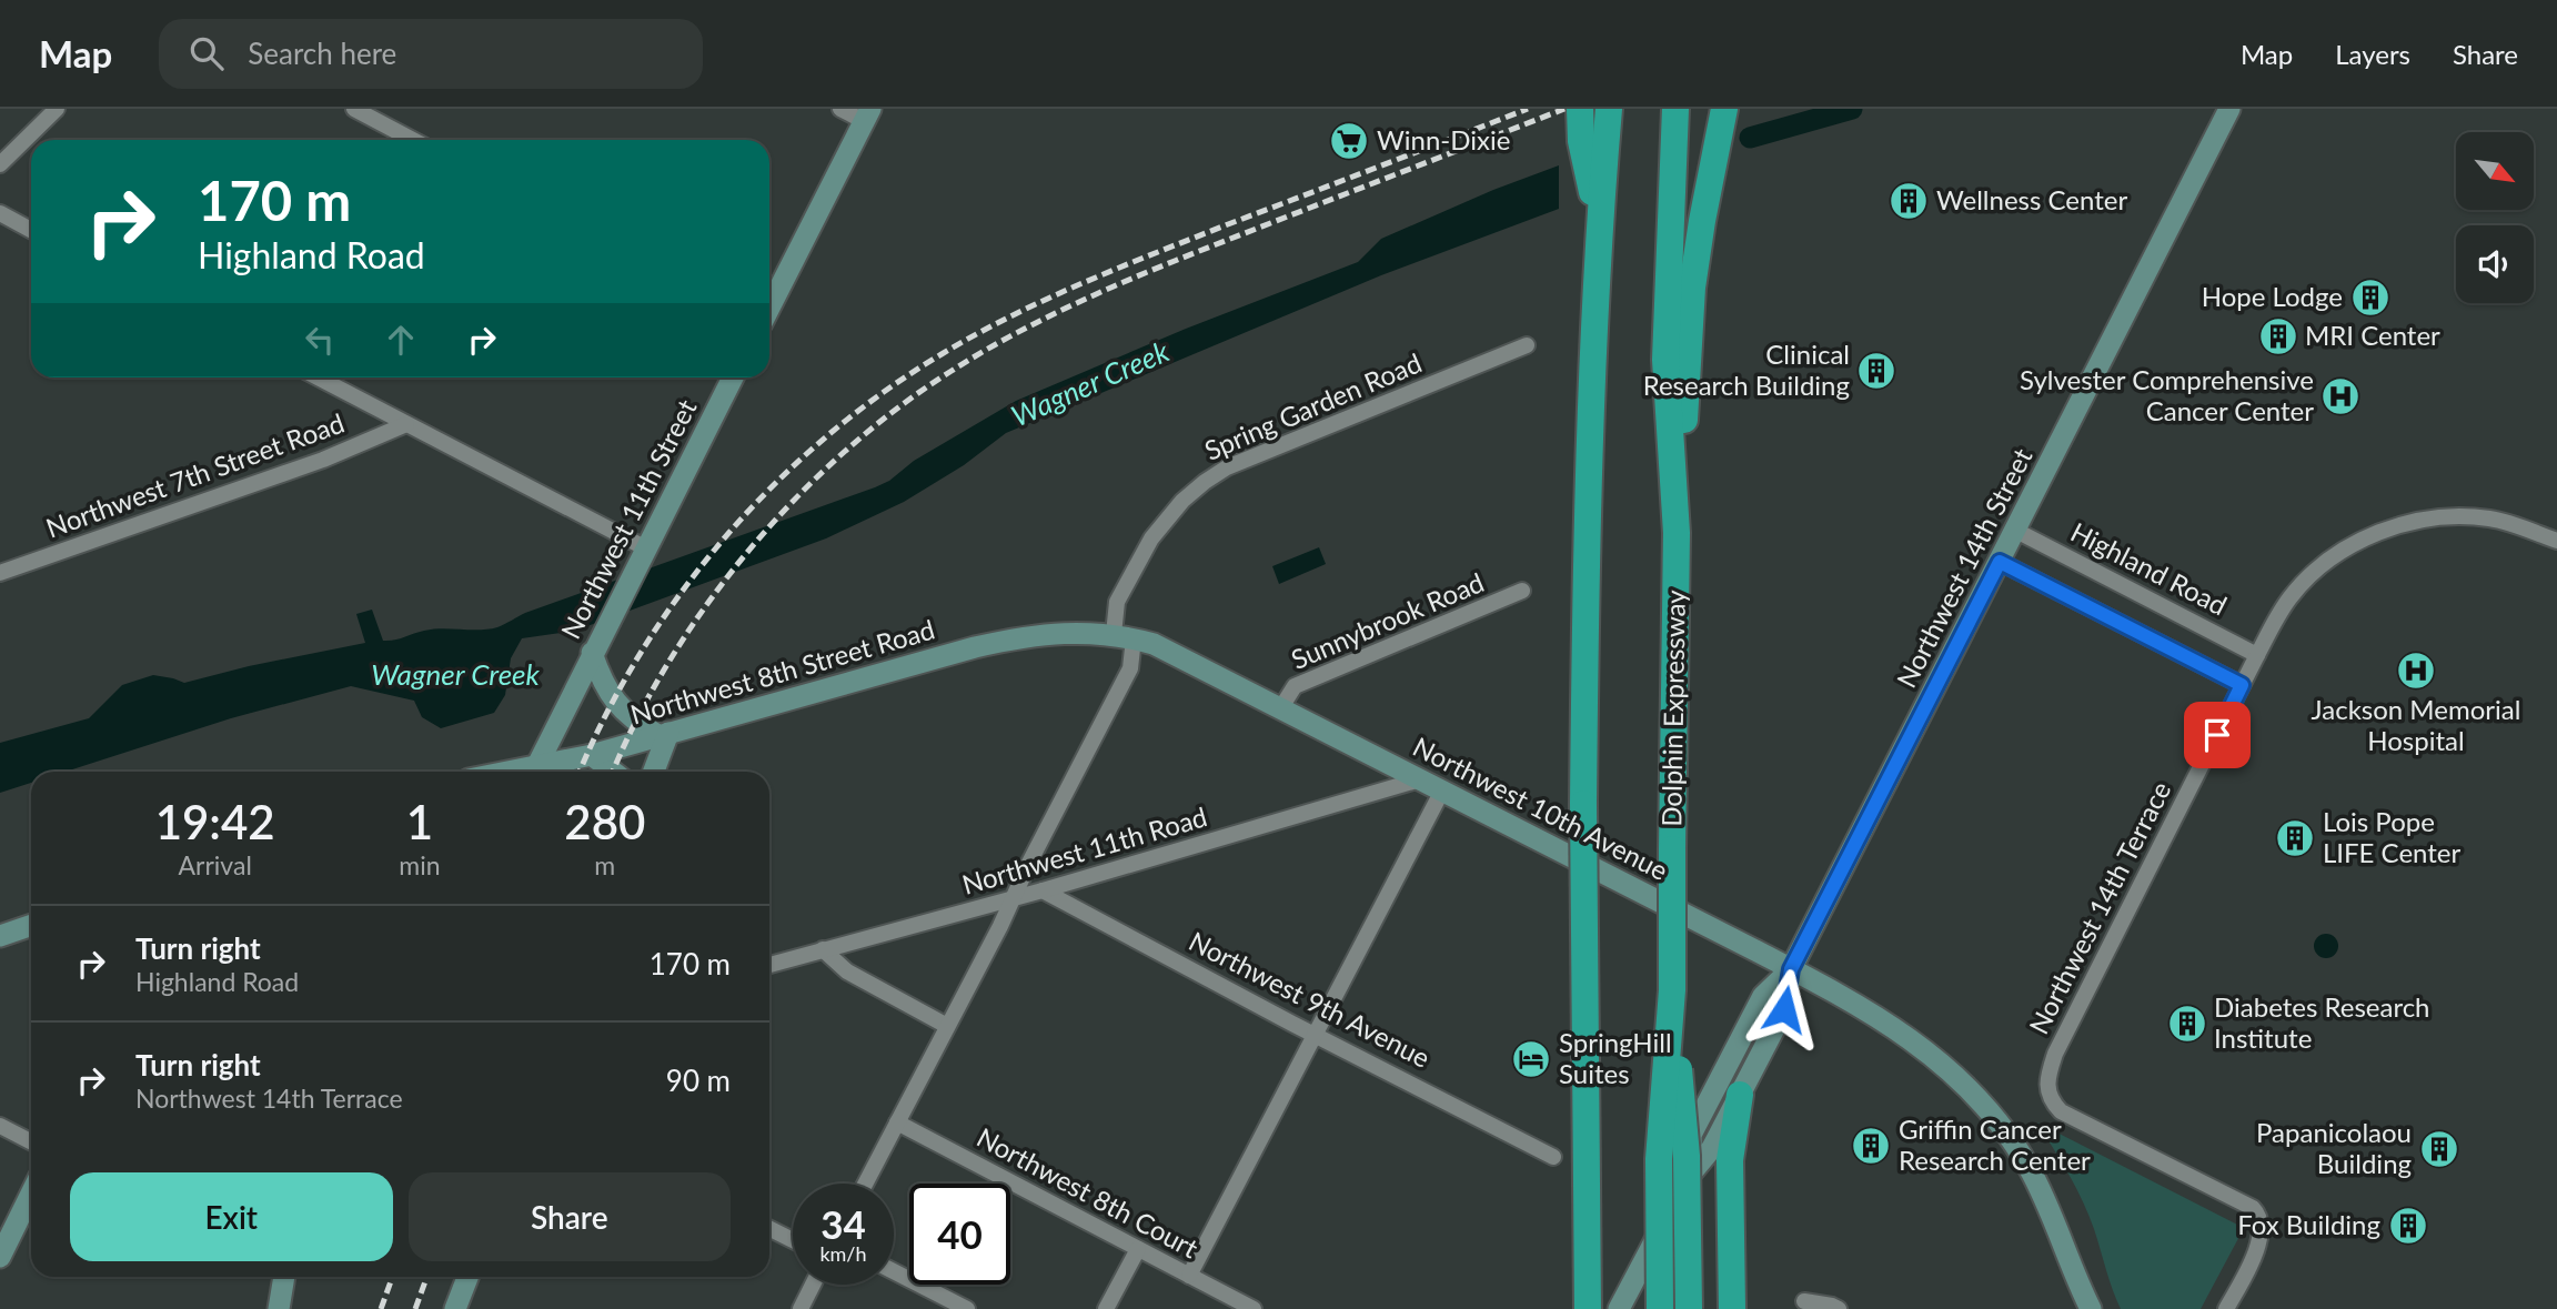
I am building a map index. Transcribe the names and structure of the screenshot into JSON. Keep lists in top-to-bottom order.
{
  "streets": {
    "highway": ["Dolphin Expressway"],
    "street": [
      "Spring Garden Road",
      "Northwest 7th Street Road",
      "Northwest 11th Street",
      "Northwest 14th Street",
      "Highland Road",
      "Sunnybrook Road",
      "Northwest 8th Street Road",
      "Northwest 10th Avenue",
      "Northwest 11th Road",
      "Northwest 14th Terrace",
      "Northwest 9th Avenue",
      "Northwest 8th Court"
    ]
  },
  "crossings": [
    ["Spring Garden Road", "Northwest 8th Street Road"],
    ["Spring Garden Road", "Northwest 10th Avenue"],
    ["Spring Garden Road", "Northwest 11th Road"],
    ["Spring Garden Road", "Northwest 8th Court"],
    ["Northwest 11th Street", "Northwest 8th Street Road"],
    ["Northwest 14th Street", "Highland Road"],
    ["Northwest 14th Street", "Northwest 10th Avenue"],
    ["Highland Road", "Northwest 14th Terrace"],
    ["Sunnybrook Road", "Northwest 10th Avenue"],
    ["Northwest 8th Street Road", "Northwest 10th Avenue"],
    ["Northwest 10th Avenue", "Northwest 11th Road"],
    ["Northwest 11th Road", "Northwest 9th Avenue"]
  ],
  "water": ["Wagner Creek"],
  "places": {
    "supermarket": ["Winn-Dixie"],
    "building": [
      "Wellness Center",
      "Hope Lodge",
      "MRI Center",
      "Clinical Research Building",
      "Lois Pope LIFE Center",
      "Diabetes Research Institute",
      "Griffin Cancer Research Center",
      "Papanicolaou Building",
      "Fox Building"
    ],
    "hospital": ["Sylvester Comprehensive Cancer Center", "Jackson Memorial Hospital"],
    "hotel": ["SpringHill Suites"]
  },
  "north": "bottom right",
  "page": {
    "header": "Map",
    "search": "Search here",
    "nav": ["Map", "Layers", "Share"],
    "turn": ["170 m", "Highland Road"],
    "eta": [
      "19:42",
      "Arrival",
      "1",
      "min",
      "280",
      "m"
    ],
    "list": [
      {
        "name": "Turn right",
        "note": "Highland Road",
        "value": "170 m"
      },
      {
        "name": "Turn right",
        "note": "Northwest 14th Terrace",
        "value": "90 m"
      }
    ],
    "buttons": ["Exit", "Share"],
    "speed": "34 km/h",
    "limit": "40"
  }
}
